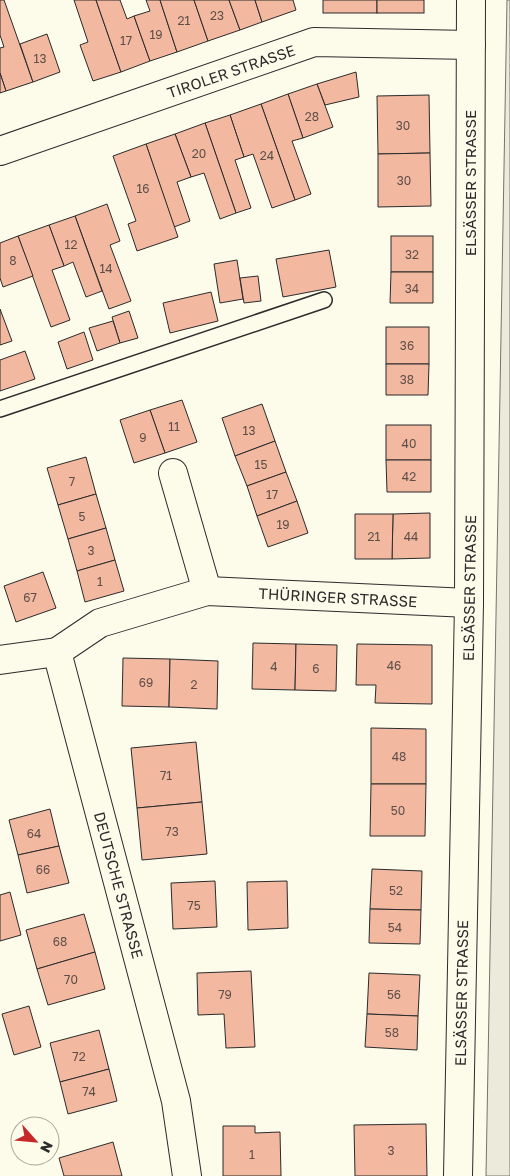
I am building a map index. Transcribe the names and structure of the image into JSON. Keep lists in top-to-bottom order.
{
  "streets": {
    "street": [
      "TIROLER STRASSE",
      "ELSÄSSER STRASSE",
      "THÜRINGER STRASSE",
      "DEUTSCHE STRASSE"
    ]
  },
  "crossings": [
    ["TIROLER STRASSE", "ELSÄSSER STRASSE"],
    ["ELSÄSSER STRASSE", "THÜRINGER STRASSE"],
    ["THÜRINGER STRASSE", "DEUTSCHE STRASSE"]
  ],
  "house_numbers": [
    "23",
    "21",
    "19",
    "17",
    "13",
    "28",
    "30",
    "20",
    "24",
    "30",
    "16",
    "12",
    "32",
    "8",
    "14",
    "34",
    "36",
    "38",
    "11",
    "13",
    "9",
    "40",
    "15",
    "42",
    "7",
    "17",
    "5",
    "19",
    "21",
    "44",
    "3",
    "1",
    "67",
    "46",
    "4",
    "6",
    "69",
    "2",
    "48",
    "71",
    "50",
    "73",
    "64",
    "66",
    "52",
    "75",
    "54",
    "68",
    "70",
    "79",
    "56",
    "58",
    "72",
    "74",
    "3",
    "1"
  ],
  "north": "bottom right"
}
